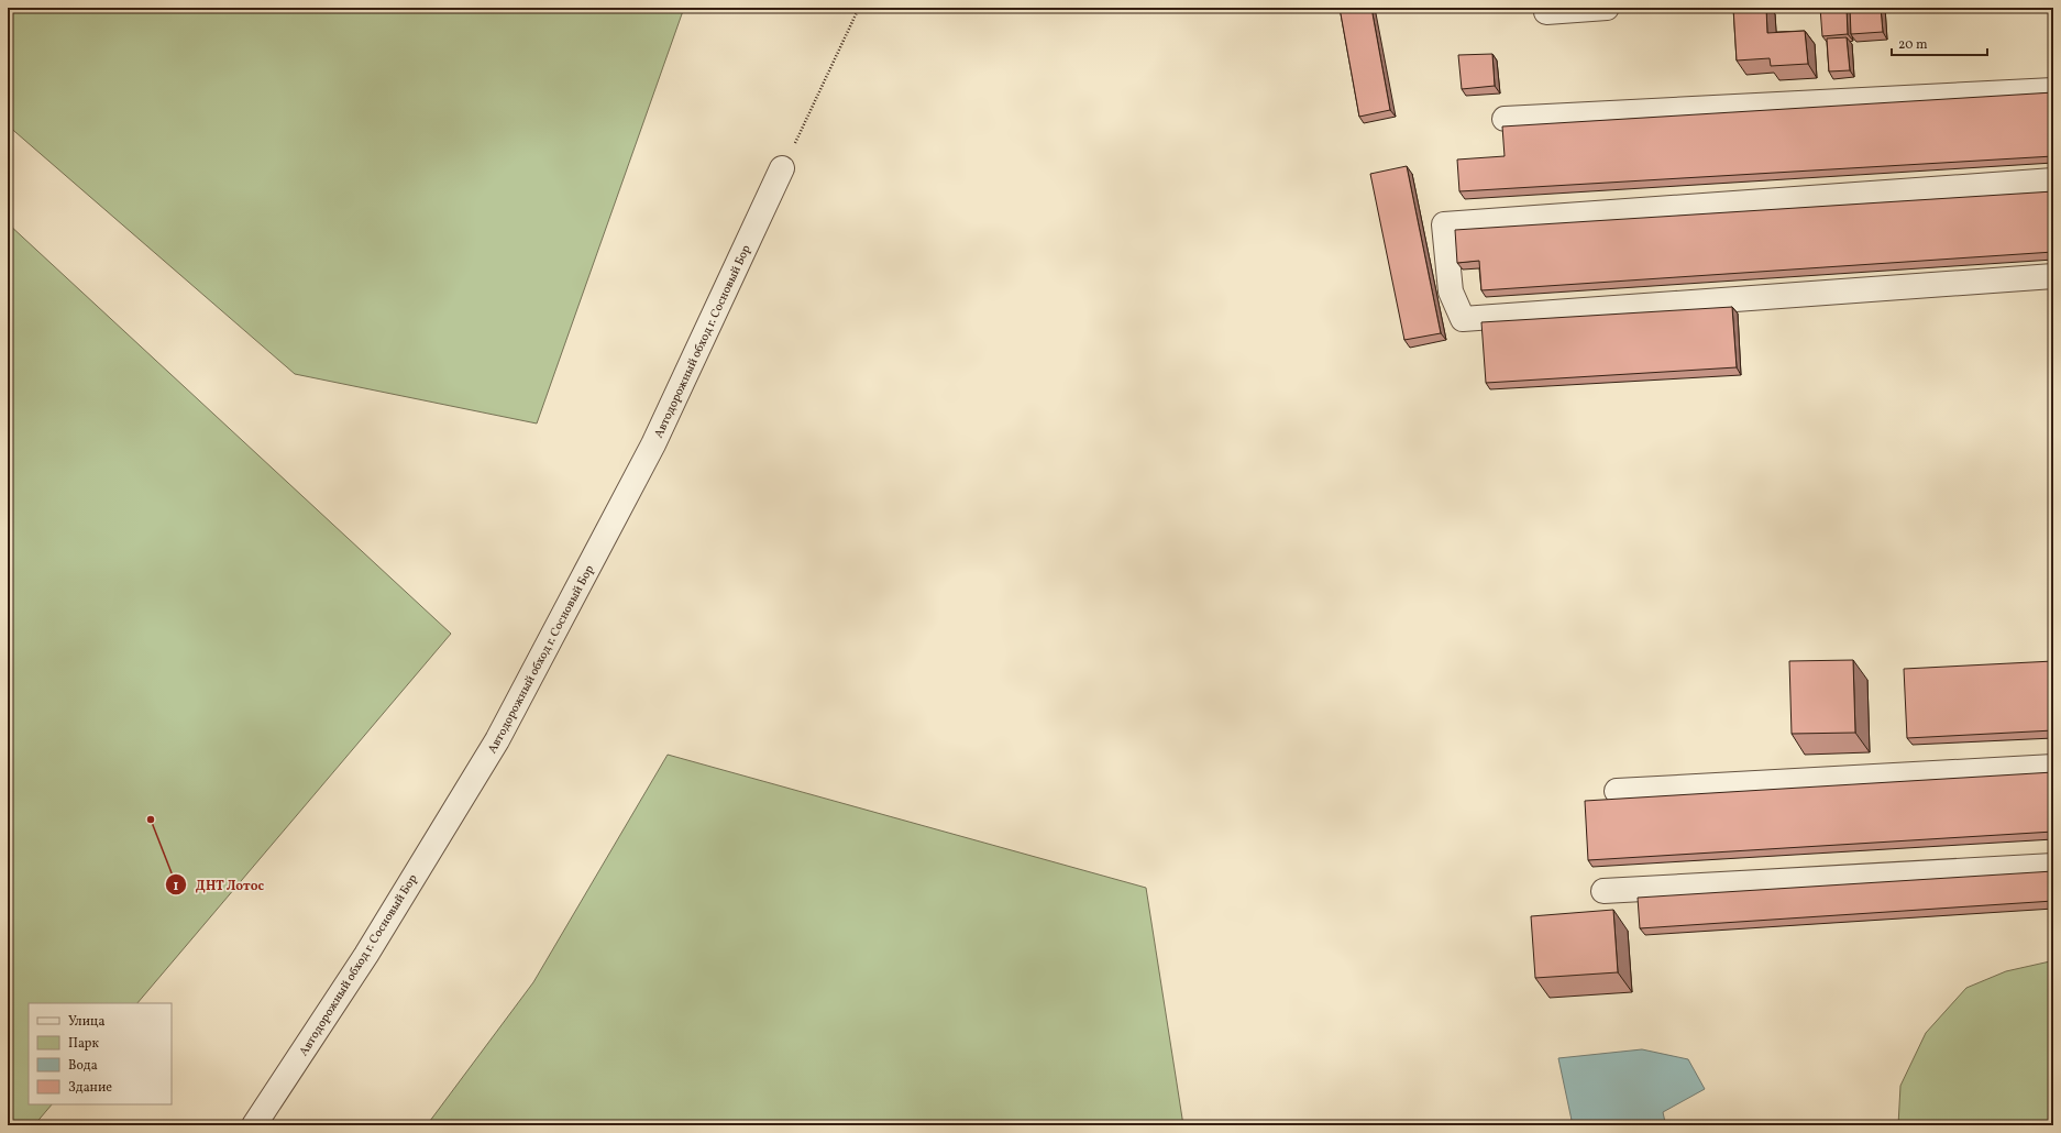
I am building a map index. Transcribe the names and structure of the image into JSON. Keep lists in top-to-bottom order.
{
  "streets": {
    "lane": ["Автодорожный обход г. Сосновый Бор"]
  },
  "places": ["ДНТ Лотос"],
  "legend": [
    "Улица",
    "Парк",
    "Вода",
    "Здание"
  ],
  "scale_bar": "20 m"
}
